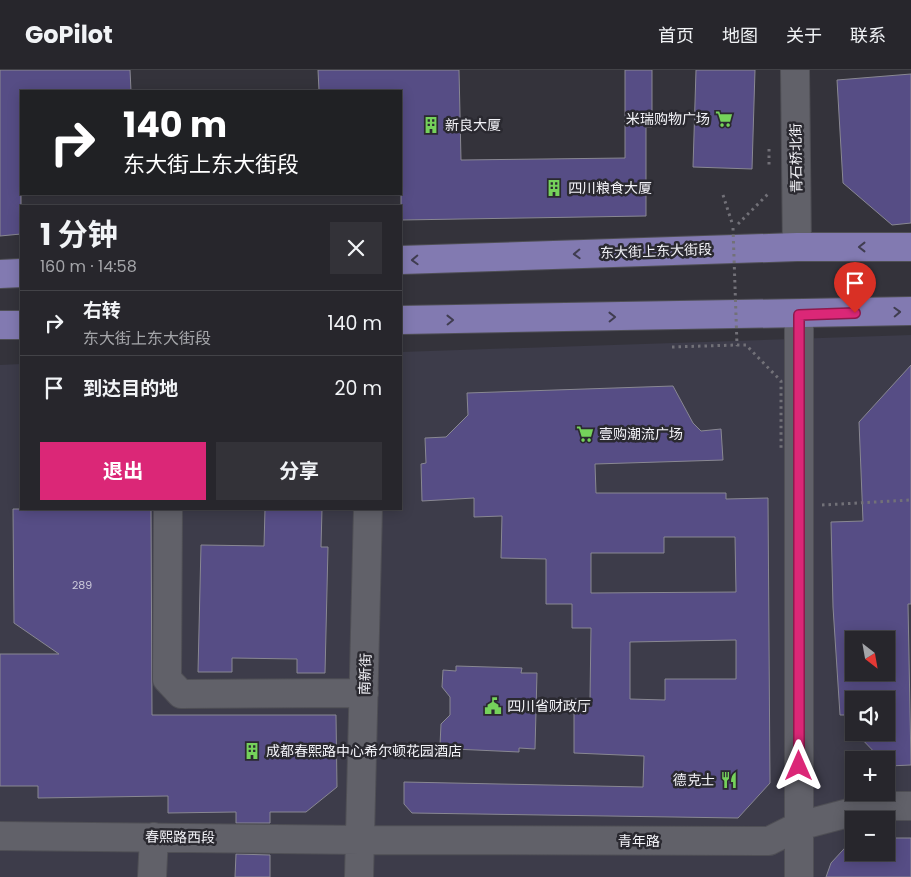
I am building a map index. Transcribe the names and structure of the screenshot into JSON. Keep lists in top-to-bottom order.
{
  "streets": {
    "main road": ["东大街上东大街段"],
    "street": [
      "青石桥北街",
      "南新街",
      "春熙路西段",
      "青年路"
    ]
  },
  "crossings": [
    ["青石桥北街", "东大街上东大街段"],
    ["南新街", "春熙路西段"],
    ["南新街", "青年路"],
    ["春熙路西段", "青年路"]
  ],
  "places": {
    "supermarket": ["米瑞购物广场", "壹购潮流广场"],
    "building": ["新良大厦", "四川粮食大厦", "成都春熙路中心希尔顿花园酒店"],
    "public building": ["四川省财政厅"],
    "restaurant": ["德克士"]
  },
  "house_numbers": ["289"],
  "north": "bottom right",
  "page": {
    "header": "GoPilot",
    "nav": [
      "首页",
      "地图",
      "关于",
      "联系"
    ],
    "turn": ["140 m", "东大街上东大街段"],
    "heading": ["1 分钟", "160 m · 14:58"],
    "list": [
      {
        "name": "右转",
        "note": "东大街上东大街段",
        "value": "140 m"
      },
      {
        "name": "到达目的地",
        "value": "20 m"
      }
    ],
    "buttons": ["退出", "分享"],
    "map_buttons": ["+", "−"]
  }
}
